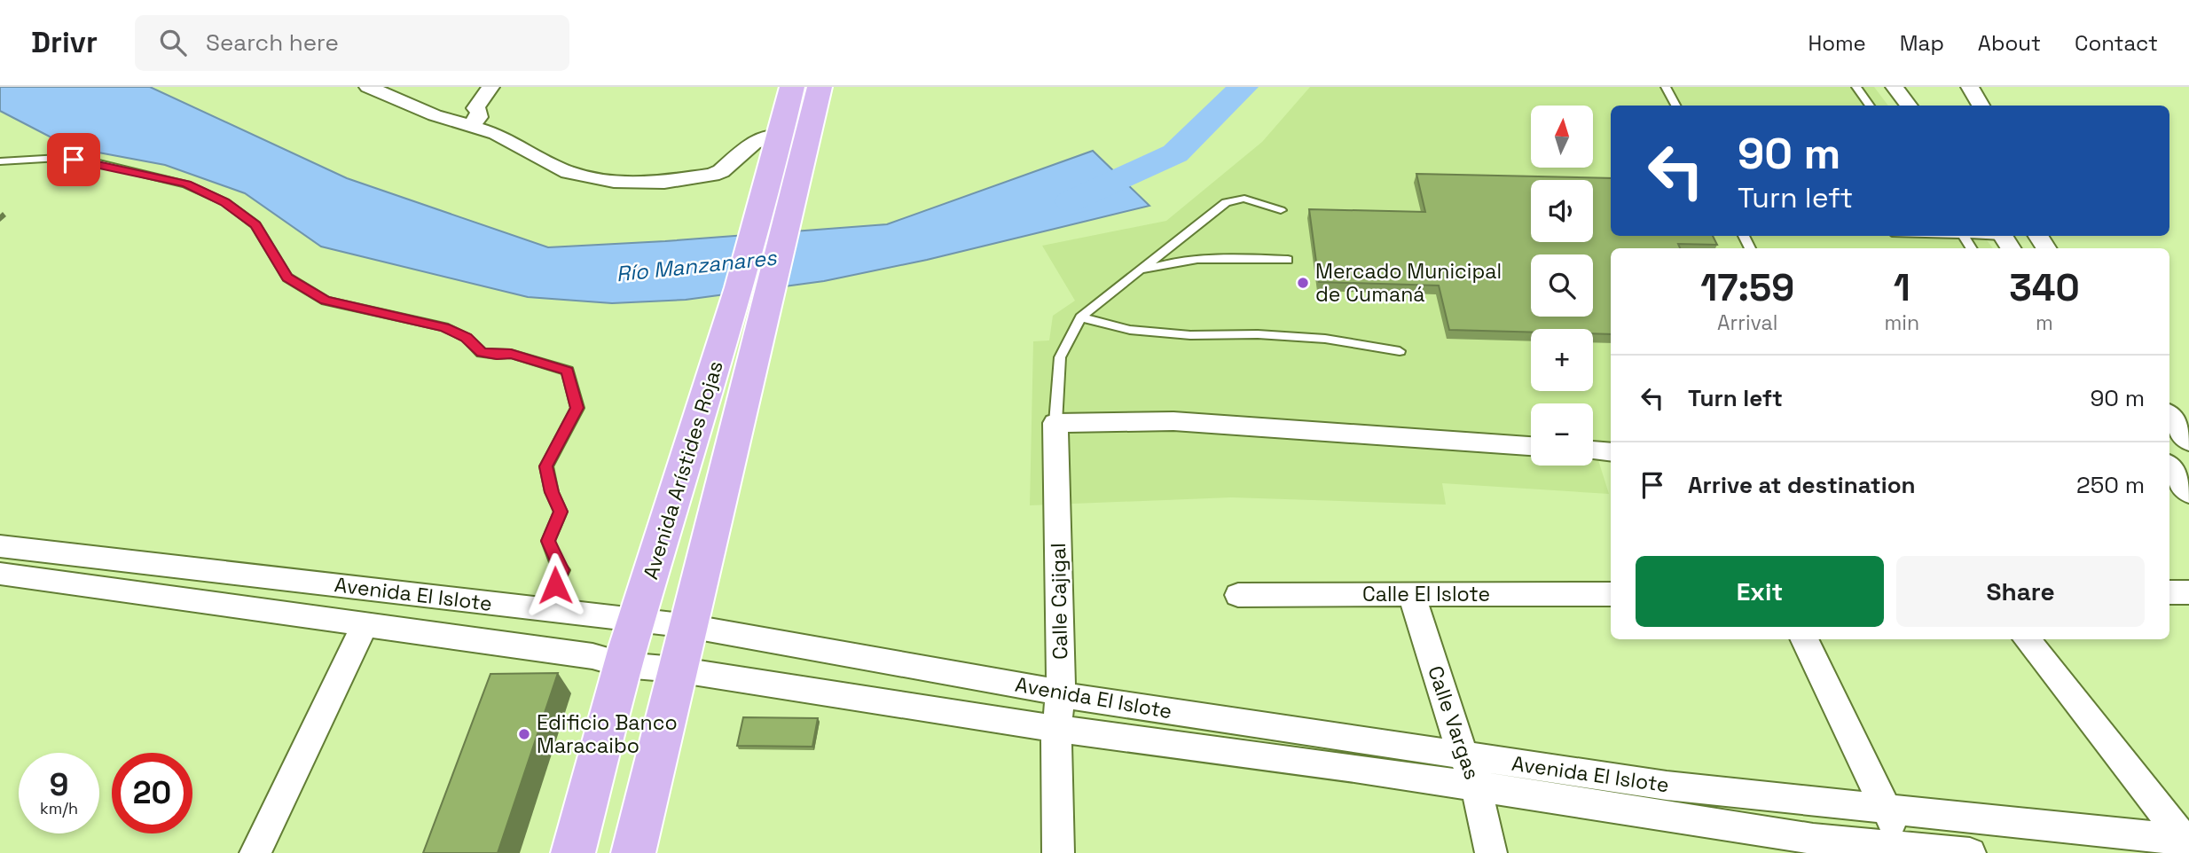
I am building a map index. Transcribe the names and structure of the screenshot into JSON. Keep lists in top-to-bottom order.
{
  "streets": {
    "main road": ["Avenida Arístides Rojas"],
    "street": [
      "Avenida El Islote",
      "Calle El Islote",
      "Calle Cajigal",
      "Calle Vargas"
    ]
  },
  "crossings": [
    ["Avenida Arístides Rojas", "Avenida El Islote"],
    ["Avenida El Islote", "Calle Cajigal"],
    ["Avenida El Islote", "Calle Vargas"],
    ["Calle El Islote", "Calle Vargas"]
  ],
  "water": ["Río Manzanares"],
  "places": ["Mercado Municipal de Cumaná", "Edificio Banco Maracaibo"],
  "north": "top",
  "page": {
    "header": "Drivr",
    "search": "Search here",
    "nav": [
      "Home",
      "Map",
      "About",
      "Contact"
    ],
    "map_buttons": ["+", "−"],
    "turn": ["90 m", "Turn left"],
    "eta": [
      "17:59",
      "Arrival",
      "1",
      "min",
      "340",
      "m"
    ],
    "list": [
      {
        "name": "Turn left",
        "value": "90 m"
      },
      {
        "name": "Arrive at destination",
        "value": "250 m"
      }
    ],
    "buttons": ["Exit", "Share"],
    "speed": "9 km/h",
    "limit": "20"
  }
}
